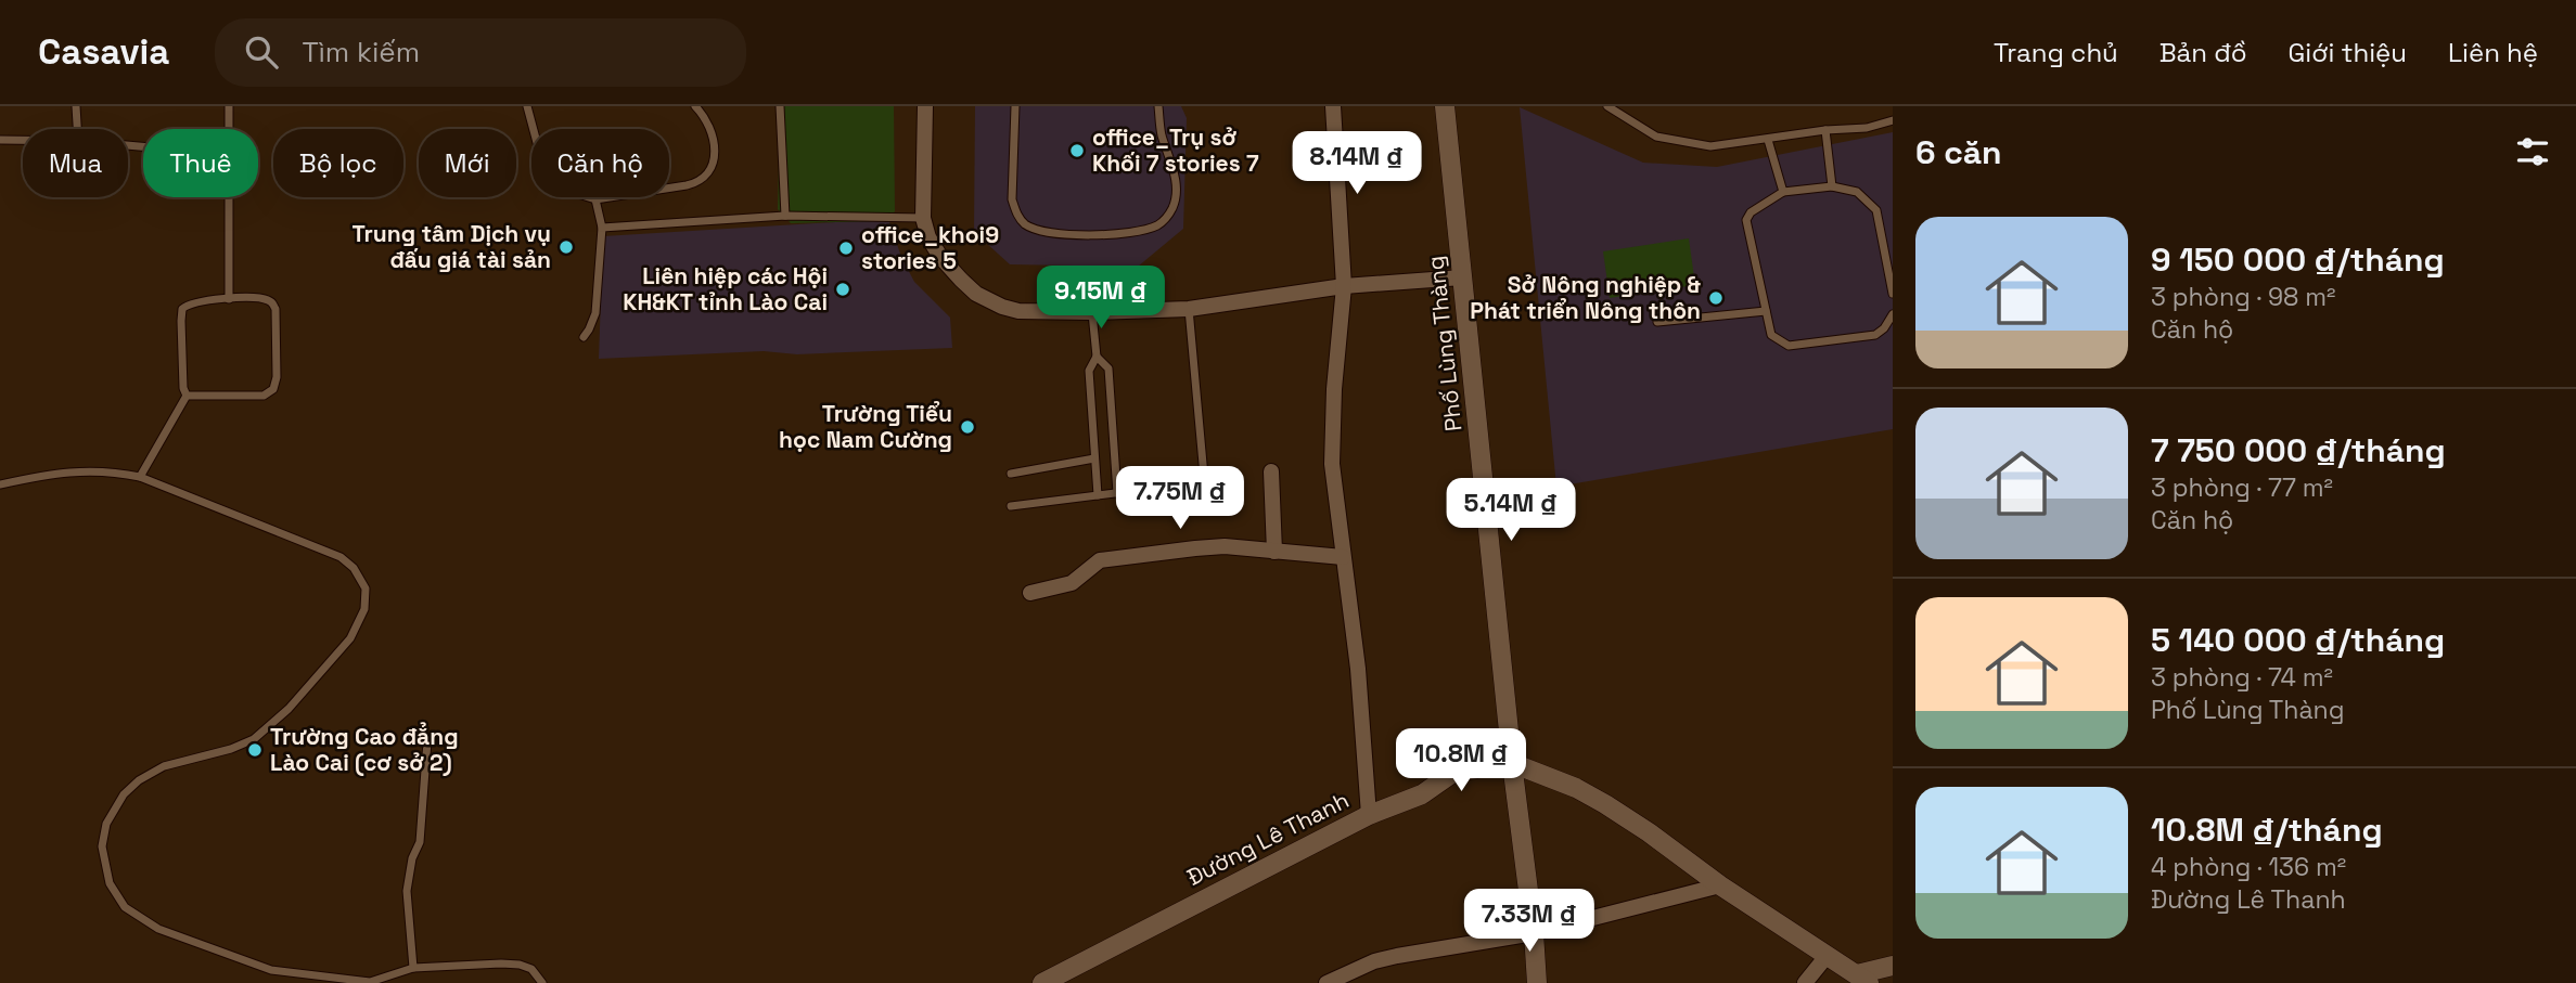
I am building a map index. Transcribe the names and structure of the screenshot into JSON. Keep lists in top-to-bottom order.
{
  "streets": {
    "street": ["Phố Lùng Thàng", "Đường Lê Thanh"]
  },
  "crossings": [
    ["Phố Lùng Thàng", "Đường Lê Thanh"]
  ],
  "places": [
    "office_Trụ sở Khối 7 stories 7",
    "Trung tâm Dịch vụ đấu giá tài sản",
    "office_khoi9 stories 5",
    "Liên hiệp các Hội KH&KT tỉnh Lào Cai",
    "Sở Nông nghiệp & Phát triển Nông thôn",
    "Trường Tiểu học Nam Cường",
    "Trường Cao đẳng Lào Cai (cơ sở 2)"
  ],
  "page": {
    "header": "Casavia",
    "search": "Tìm kiếm",
    "nav": [
      "Trang chủ",
      "Bản đồ",
      "Giới thiệu",
      "Liên hệ"
    ],
    "heading": "6 căn",
    "chip": [
      "Mua",
      "Thuê",
      "Bộ lọc",
      "Mới",
      "Căn hộ"
    ],
    "price": [
      "8.14M ₫",
      "9.15M ₫",
      "7.75M ₫",
      "5.14M ₫",
      "10.8M ₫",
      "7.33M ₫"
    ],
    "list": [
      {
        "name": "9 150 000 ₫/tháng",
        "note": "3 phòng · 98 m² · Căn hộ"
      },
      {
        "name": "7 750 000 ₫/tháng",
        "note": "3 phòng · 77 m² · Căn hộ"
      },
      {
        "name": "5 140 000 ₫/tháng",
        "note": "3 phòng · 74 m² · Phố Lùng Thàng"
      },
      {
        "name": "10.8M ₫/tháng",
        "note": "4 phòng · 136 m² · Đường Lê Thanh"
      }
    ]
  }
}
